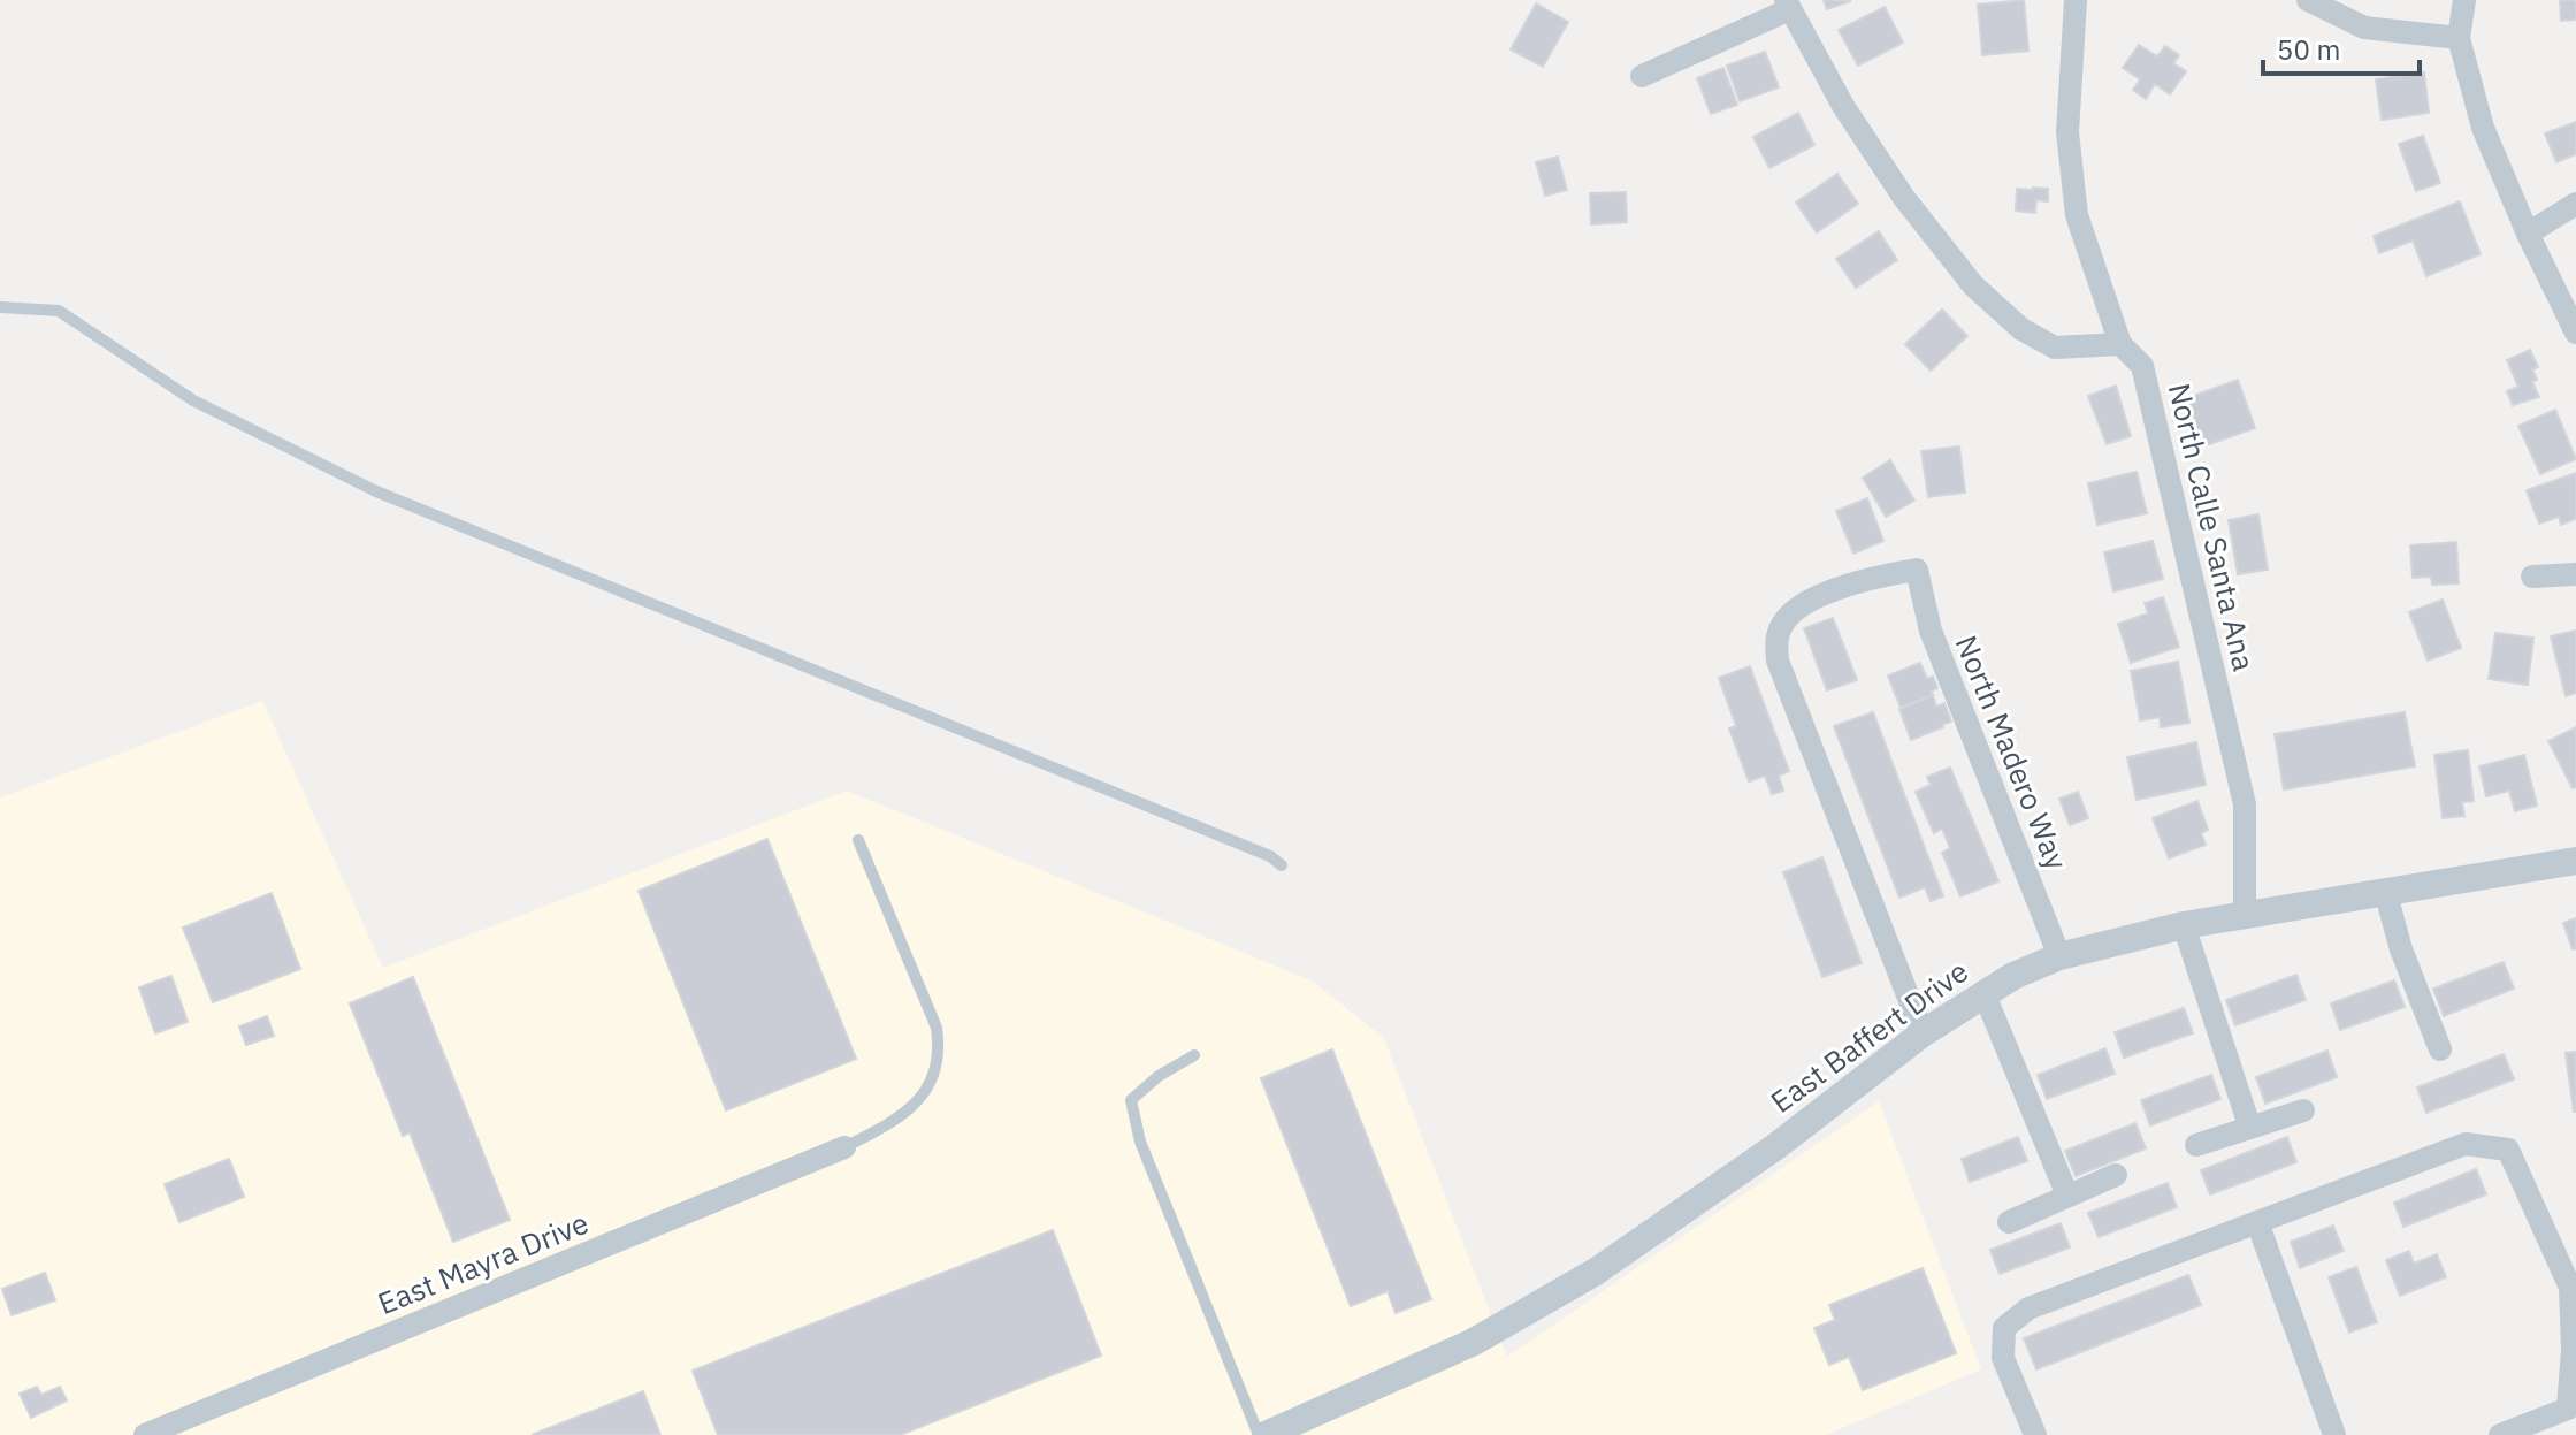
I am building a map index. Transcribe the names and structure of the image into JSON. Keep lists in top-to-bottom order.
{
  "streets": {
    "street": [
      "North Calle Santa Ana",
      "North Madero Way",
      "East Baffert Drive",
      "East Mayra Drive"
    ]
  },
  "crossings": [
    ["North Calle Santa Ana", "East Baffert Drive"],
    ["North Madero Way", "East Baffert Drive"]
  ],
  "scale_bar": "50 m"
}
